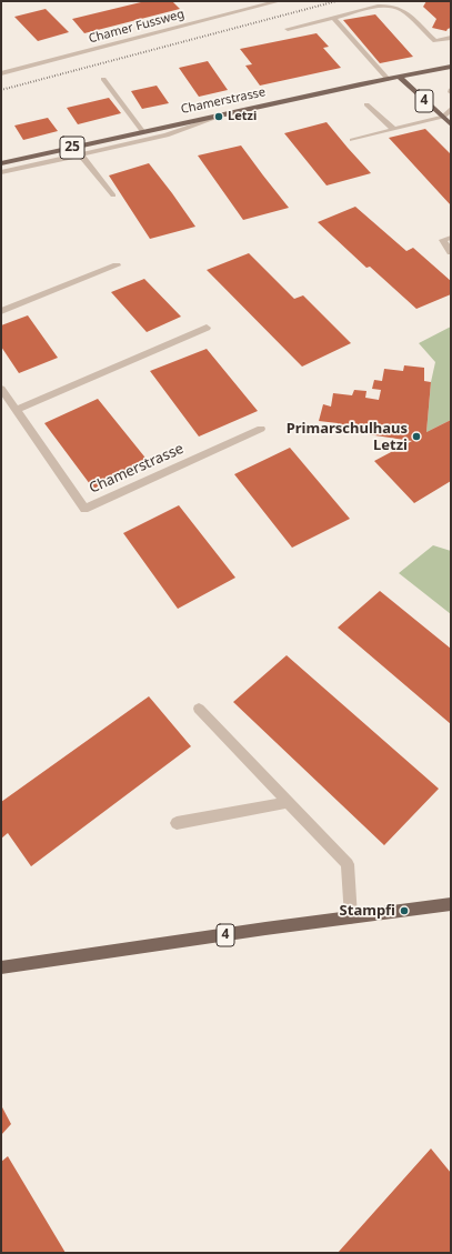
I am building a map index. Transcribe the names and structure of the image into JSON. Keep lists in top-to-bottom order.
{
  "streets": {
    "main road": ["Chamerstrasse", "4", "25"],
    "street": ["Chamer Fussweg"]
  },
  "crossings": [
    ["Chamerstrasse", "4"]
  ],
  "places": ["Letzi", "Primarschulhaus Letzi", "Stampfi"]
}
